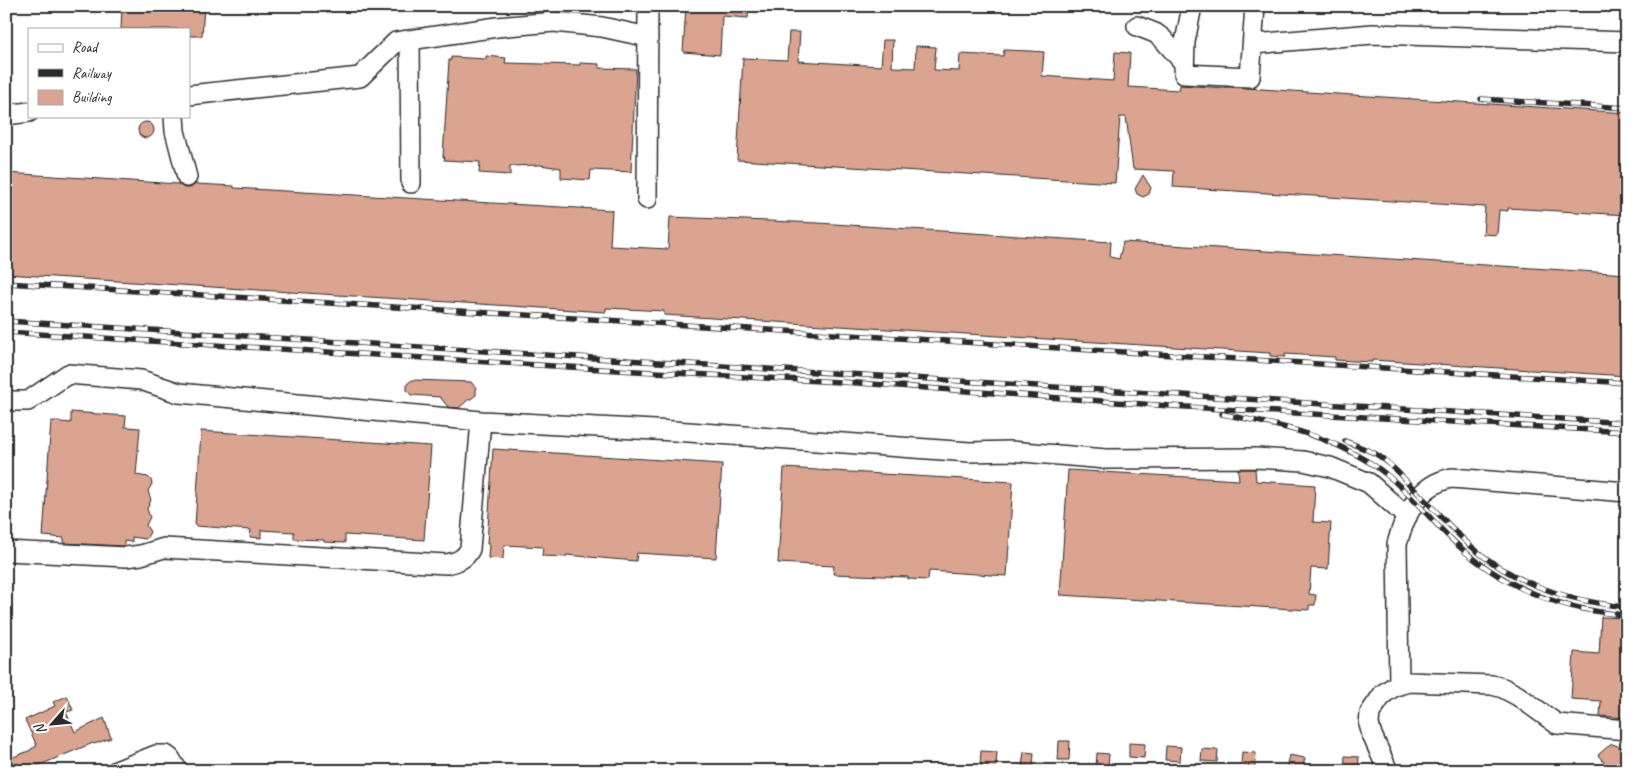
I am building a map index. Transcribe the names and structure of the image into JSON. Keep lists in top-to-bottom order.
{
  "legend": ["Road", "Railway", "Building"],
  "north": "bottom left"
}
